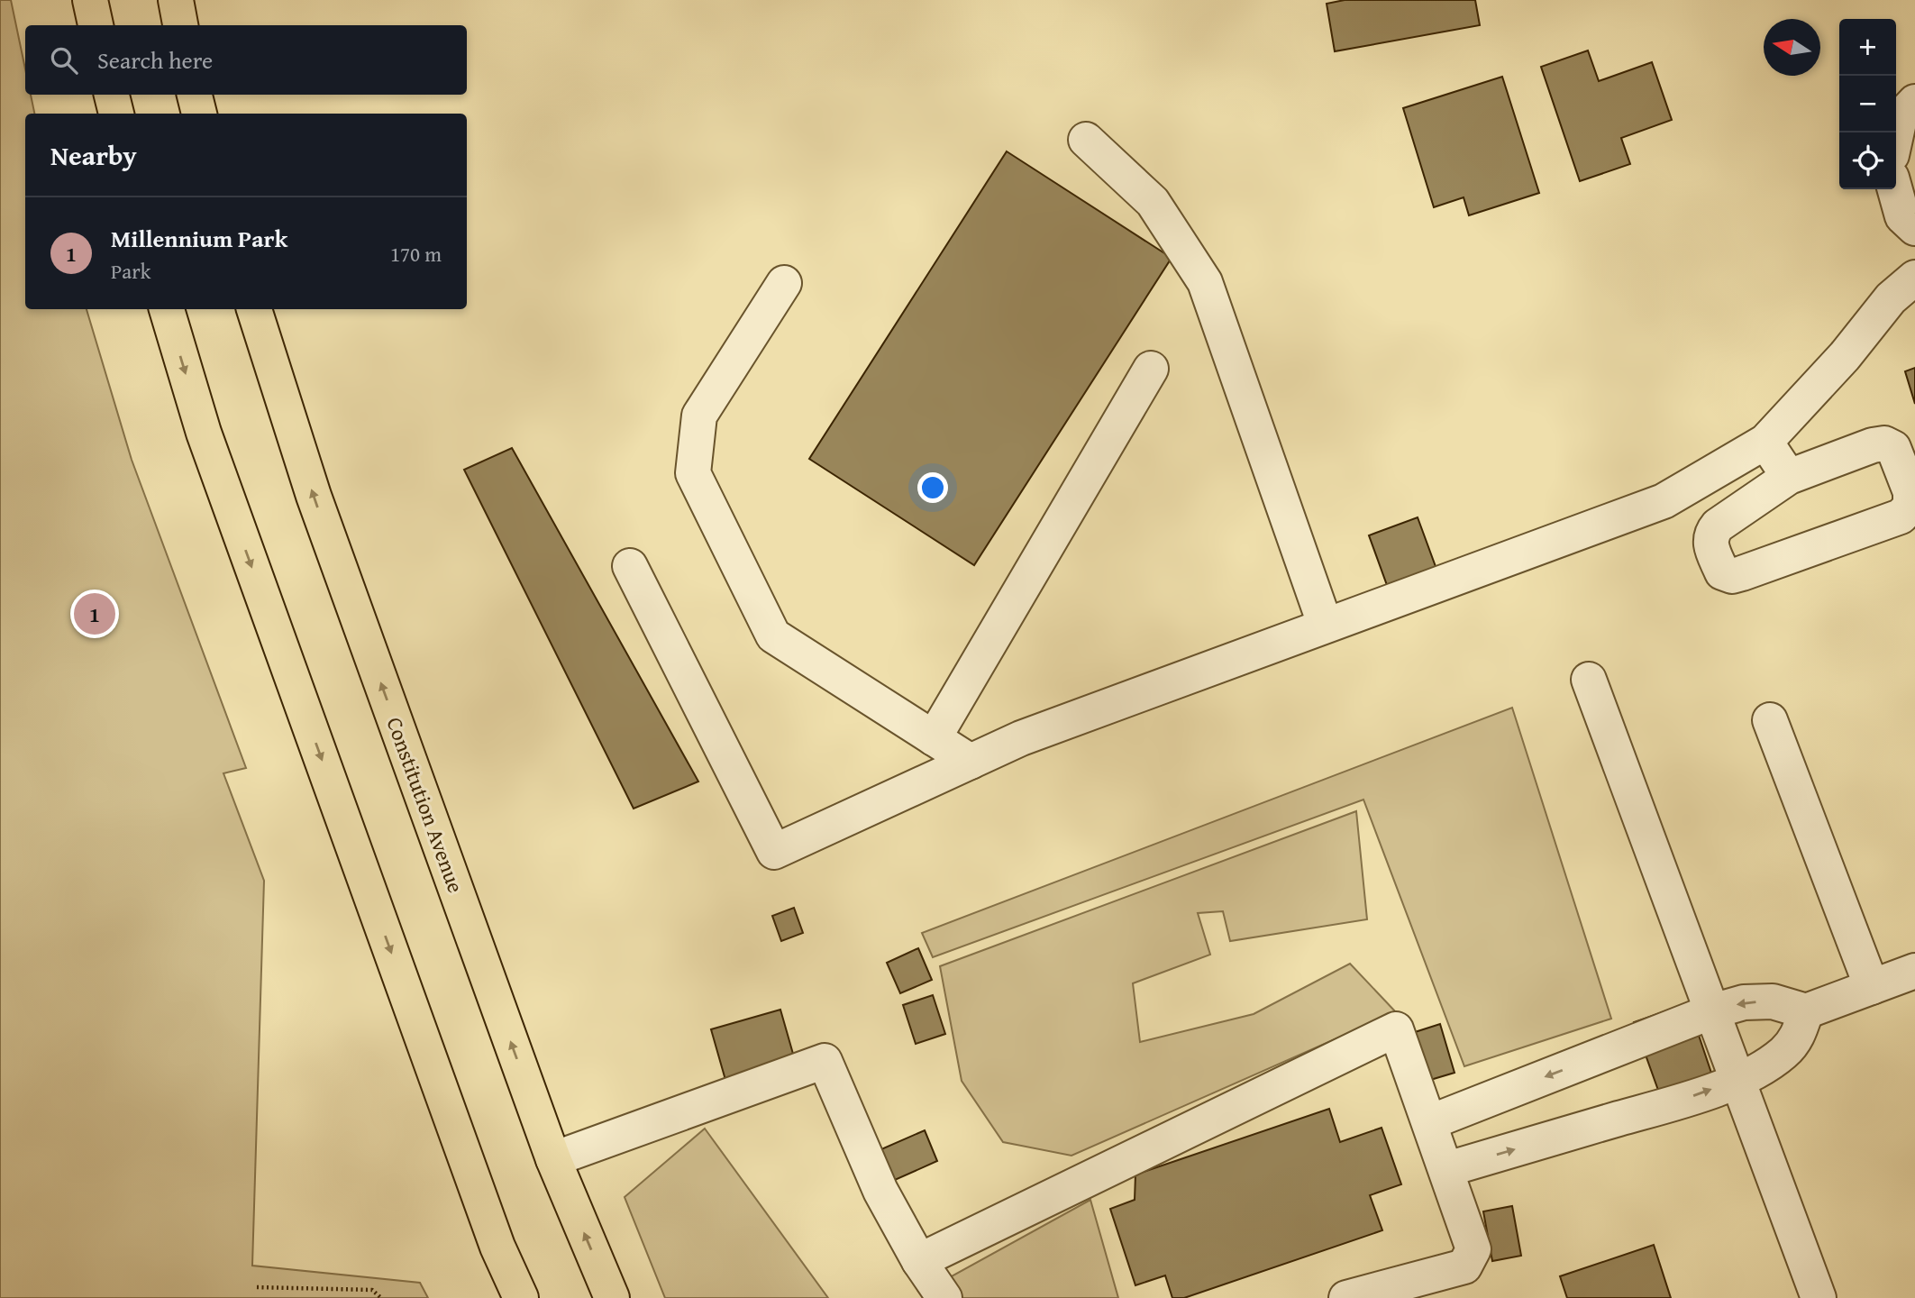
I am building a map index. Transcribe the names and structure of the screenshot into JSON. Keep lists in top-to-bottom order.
{
  "streets": {
    "main road": ["Constitution Avenue"]
  },
  "north": "left",
  "page": {
    "map_buttons": ["+", "−"],
    "search": "Search here",
    "heading": "Nearby",
    "list": [
      {
        "mark": "1",
        "name": "Millennium Park",
        "note": "Park",
        "value": "170 m"
      }
    ],
    "pins": "1"
  }
}
